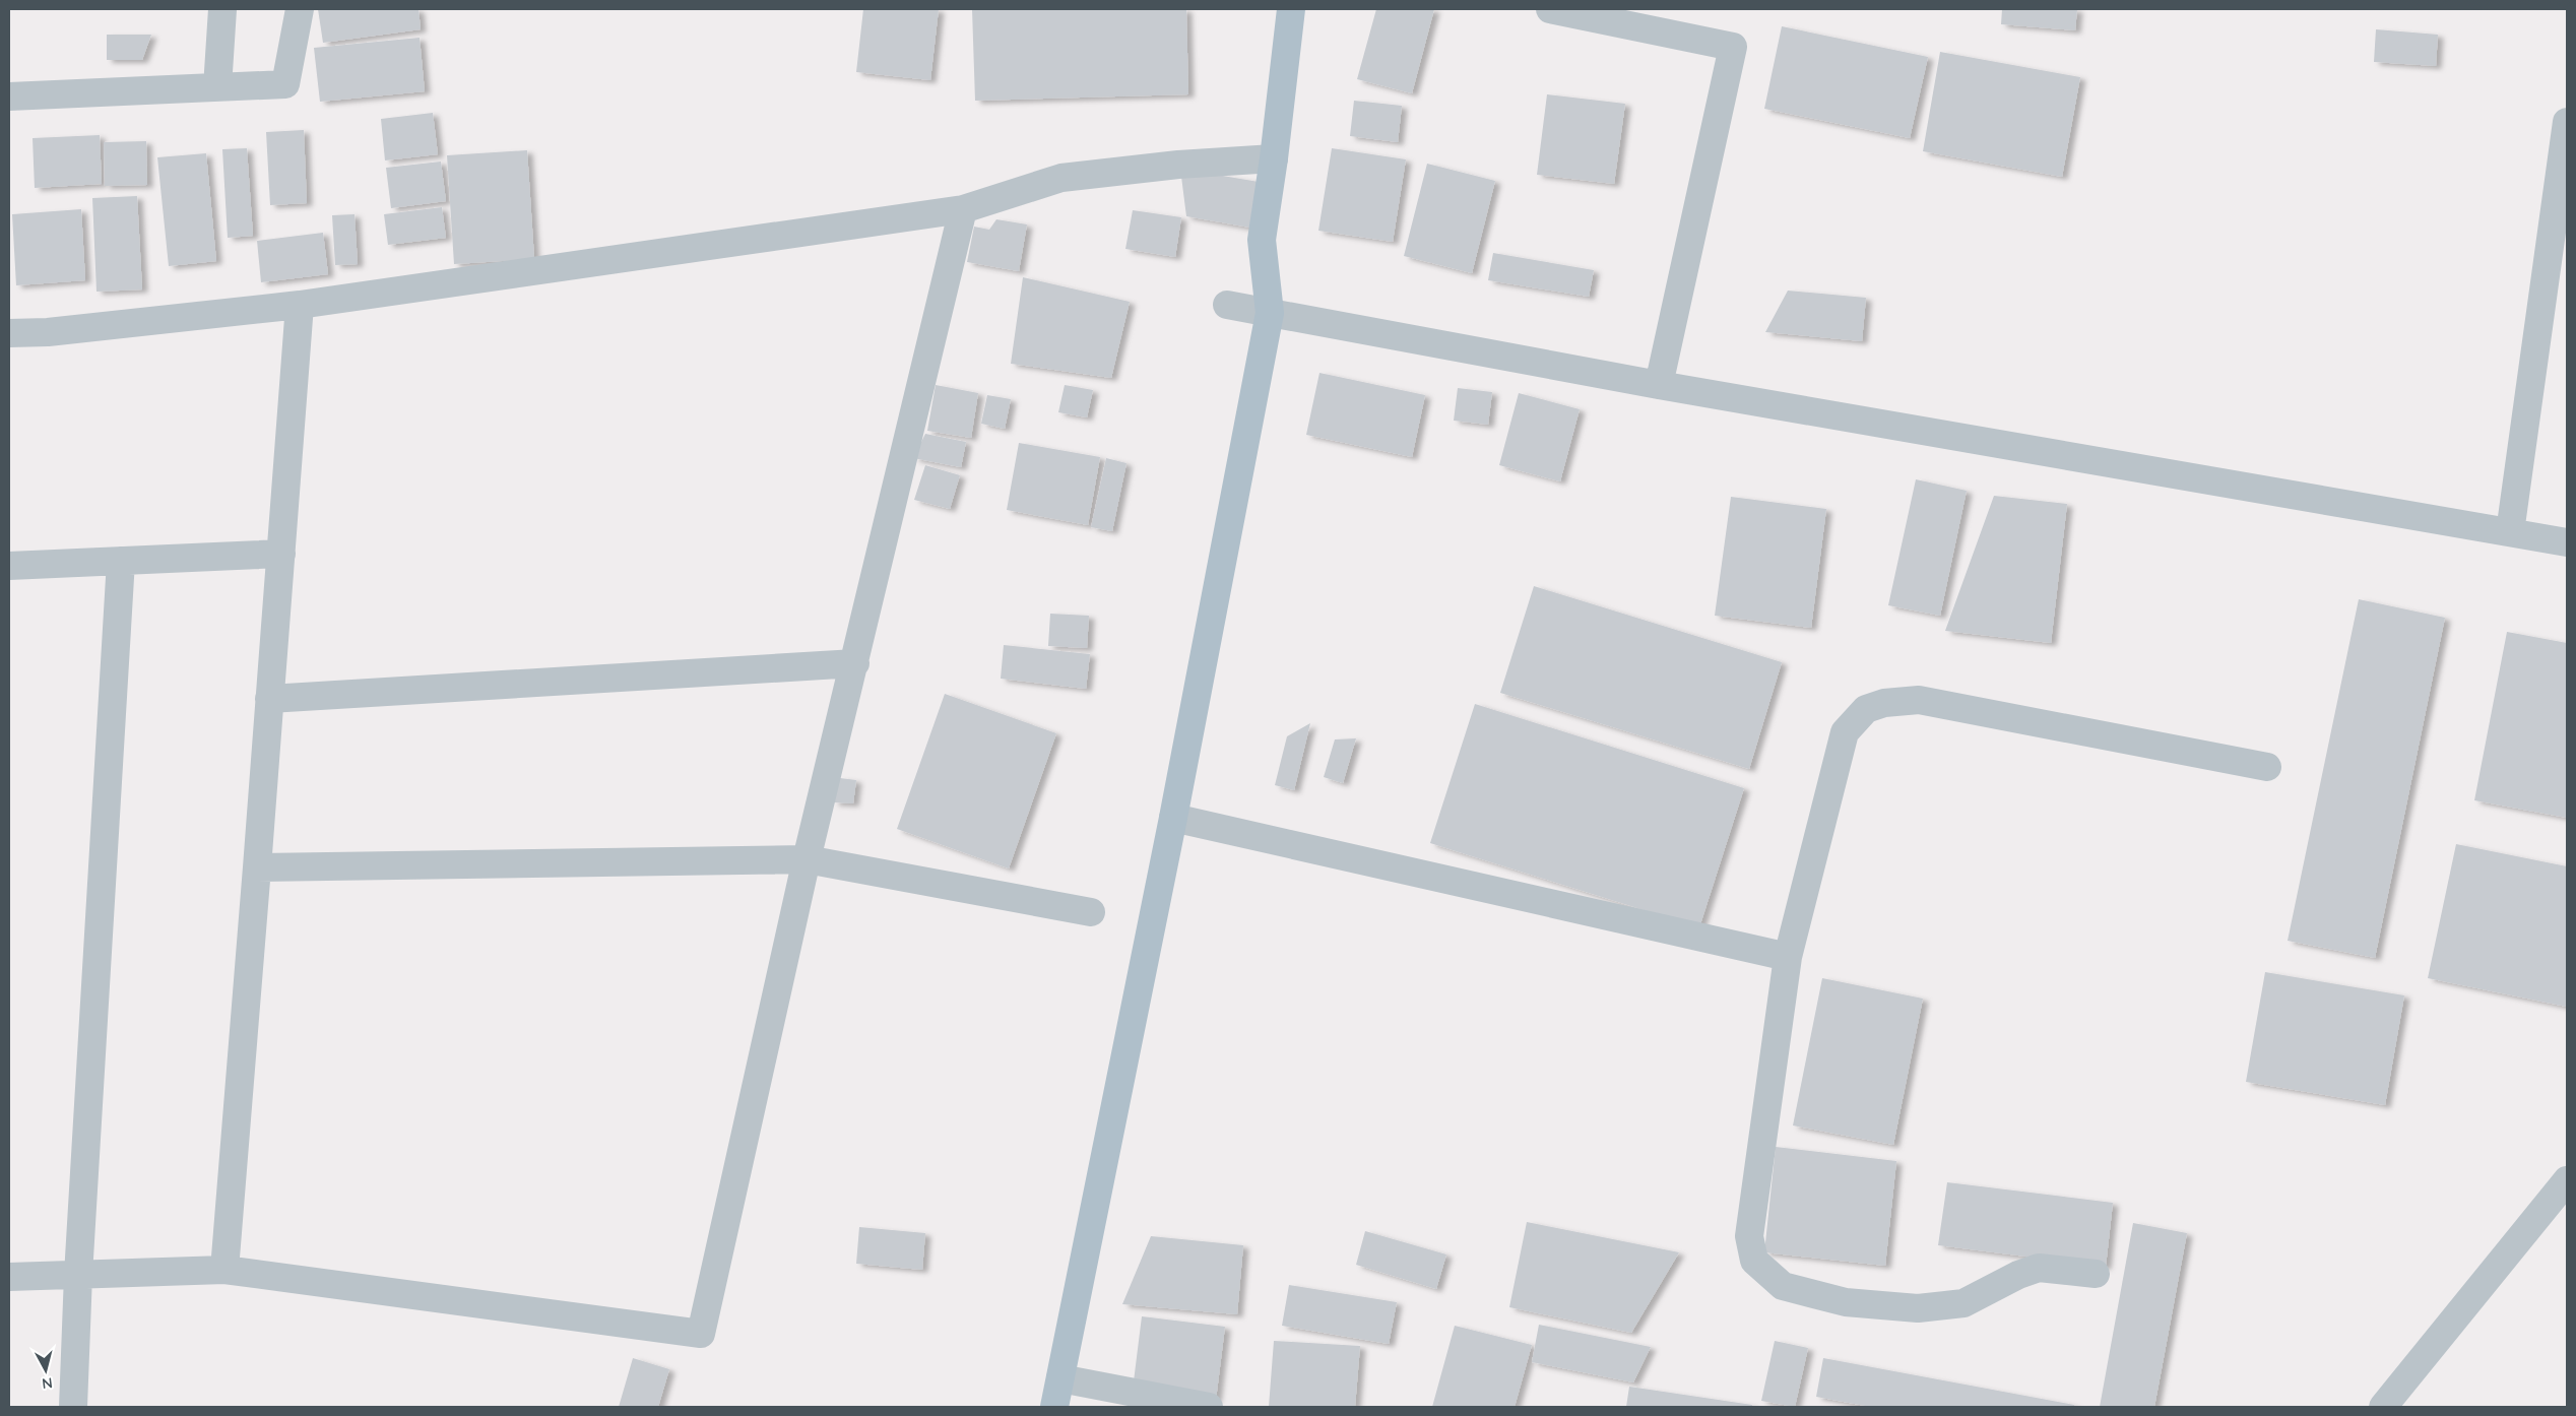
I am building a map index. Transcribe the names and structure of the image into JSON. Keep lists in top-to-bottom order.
{
  "north": "bottom"
}
